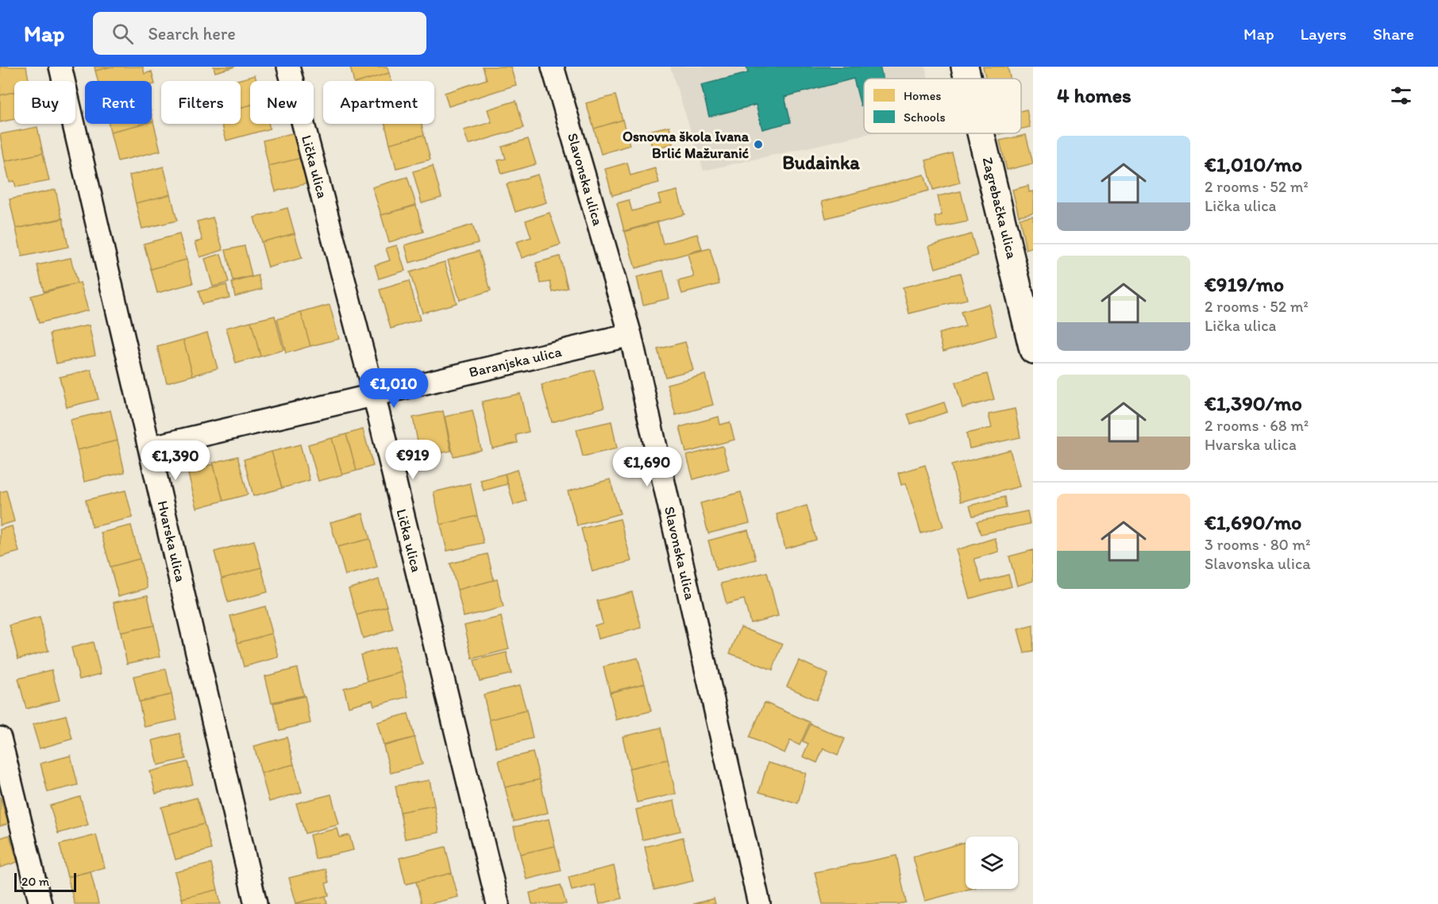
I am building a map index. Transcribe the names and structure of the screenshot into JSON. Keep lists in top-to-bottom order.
{
  "streets": {
    "main road": ["Zagrebačka ulica"],
    "street": [
      "Lička ulica",
      "Slavonska ulica",
      "Baranjska ulica",
      "Hvarska ulica"
    ]
  },
  "crossings": [
    ["Lička ulica", "Baranjska ulica"],
    ["Slavonska ulica", "Baranjska ulica"],
    ["Baranjska ulica", "Hvarska ulica"]
  ],
  "districts": ["Budainka"],
  "places": ["Osnovna škola Ivana Brlić Mažuranić"],
  "legend": ["Homes", "Schools"],
  "scale_bar": "20 m",
  "page": {
    "header": "Map",
    "search": "Search here",
    "nav": ["Map", "Layers", "Share"],
    "heading": "4 homes",
    "chip": [
      "Buy",
      "Rent",
      "Filters",
      "New",
      "Apartment"
    ],
    "list": [
      {
        "name": "€1,010/mo",
        "note": "2 rooms · 52 m² · Lička ulica"
      },
      {
        "name": "€919/mo",
        "note": "2 rooms · 52 m² · Lička ulica"
      },
      {
        "name": "€1,390/mo",
        "note": "2 rooms · 68 m² · Hvarska ulica"
      },
      {
        "name": "€1,690/mo",
        "note": "3 rooms · 80 m² · Slavonska ulica"
      }
    ],
    "price": [
      "€1,010",
      "€919",
      "€1,390",
      "€1,690"
    ],
    "scale": "20 m"
  }
}
